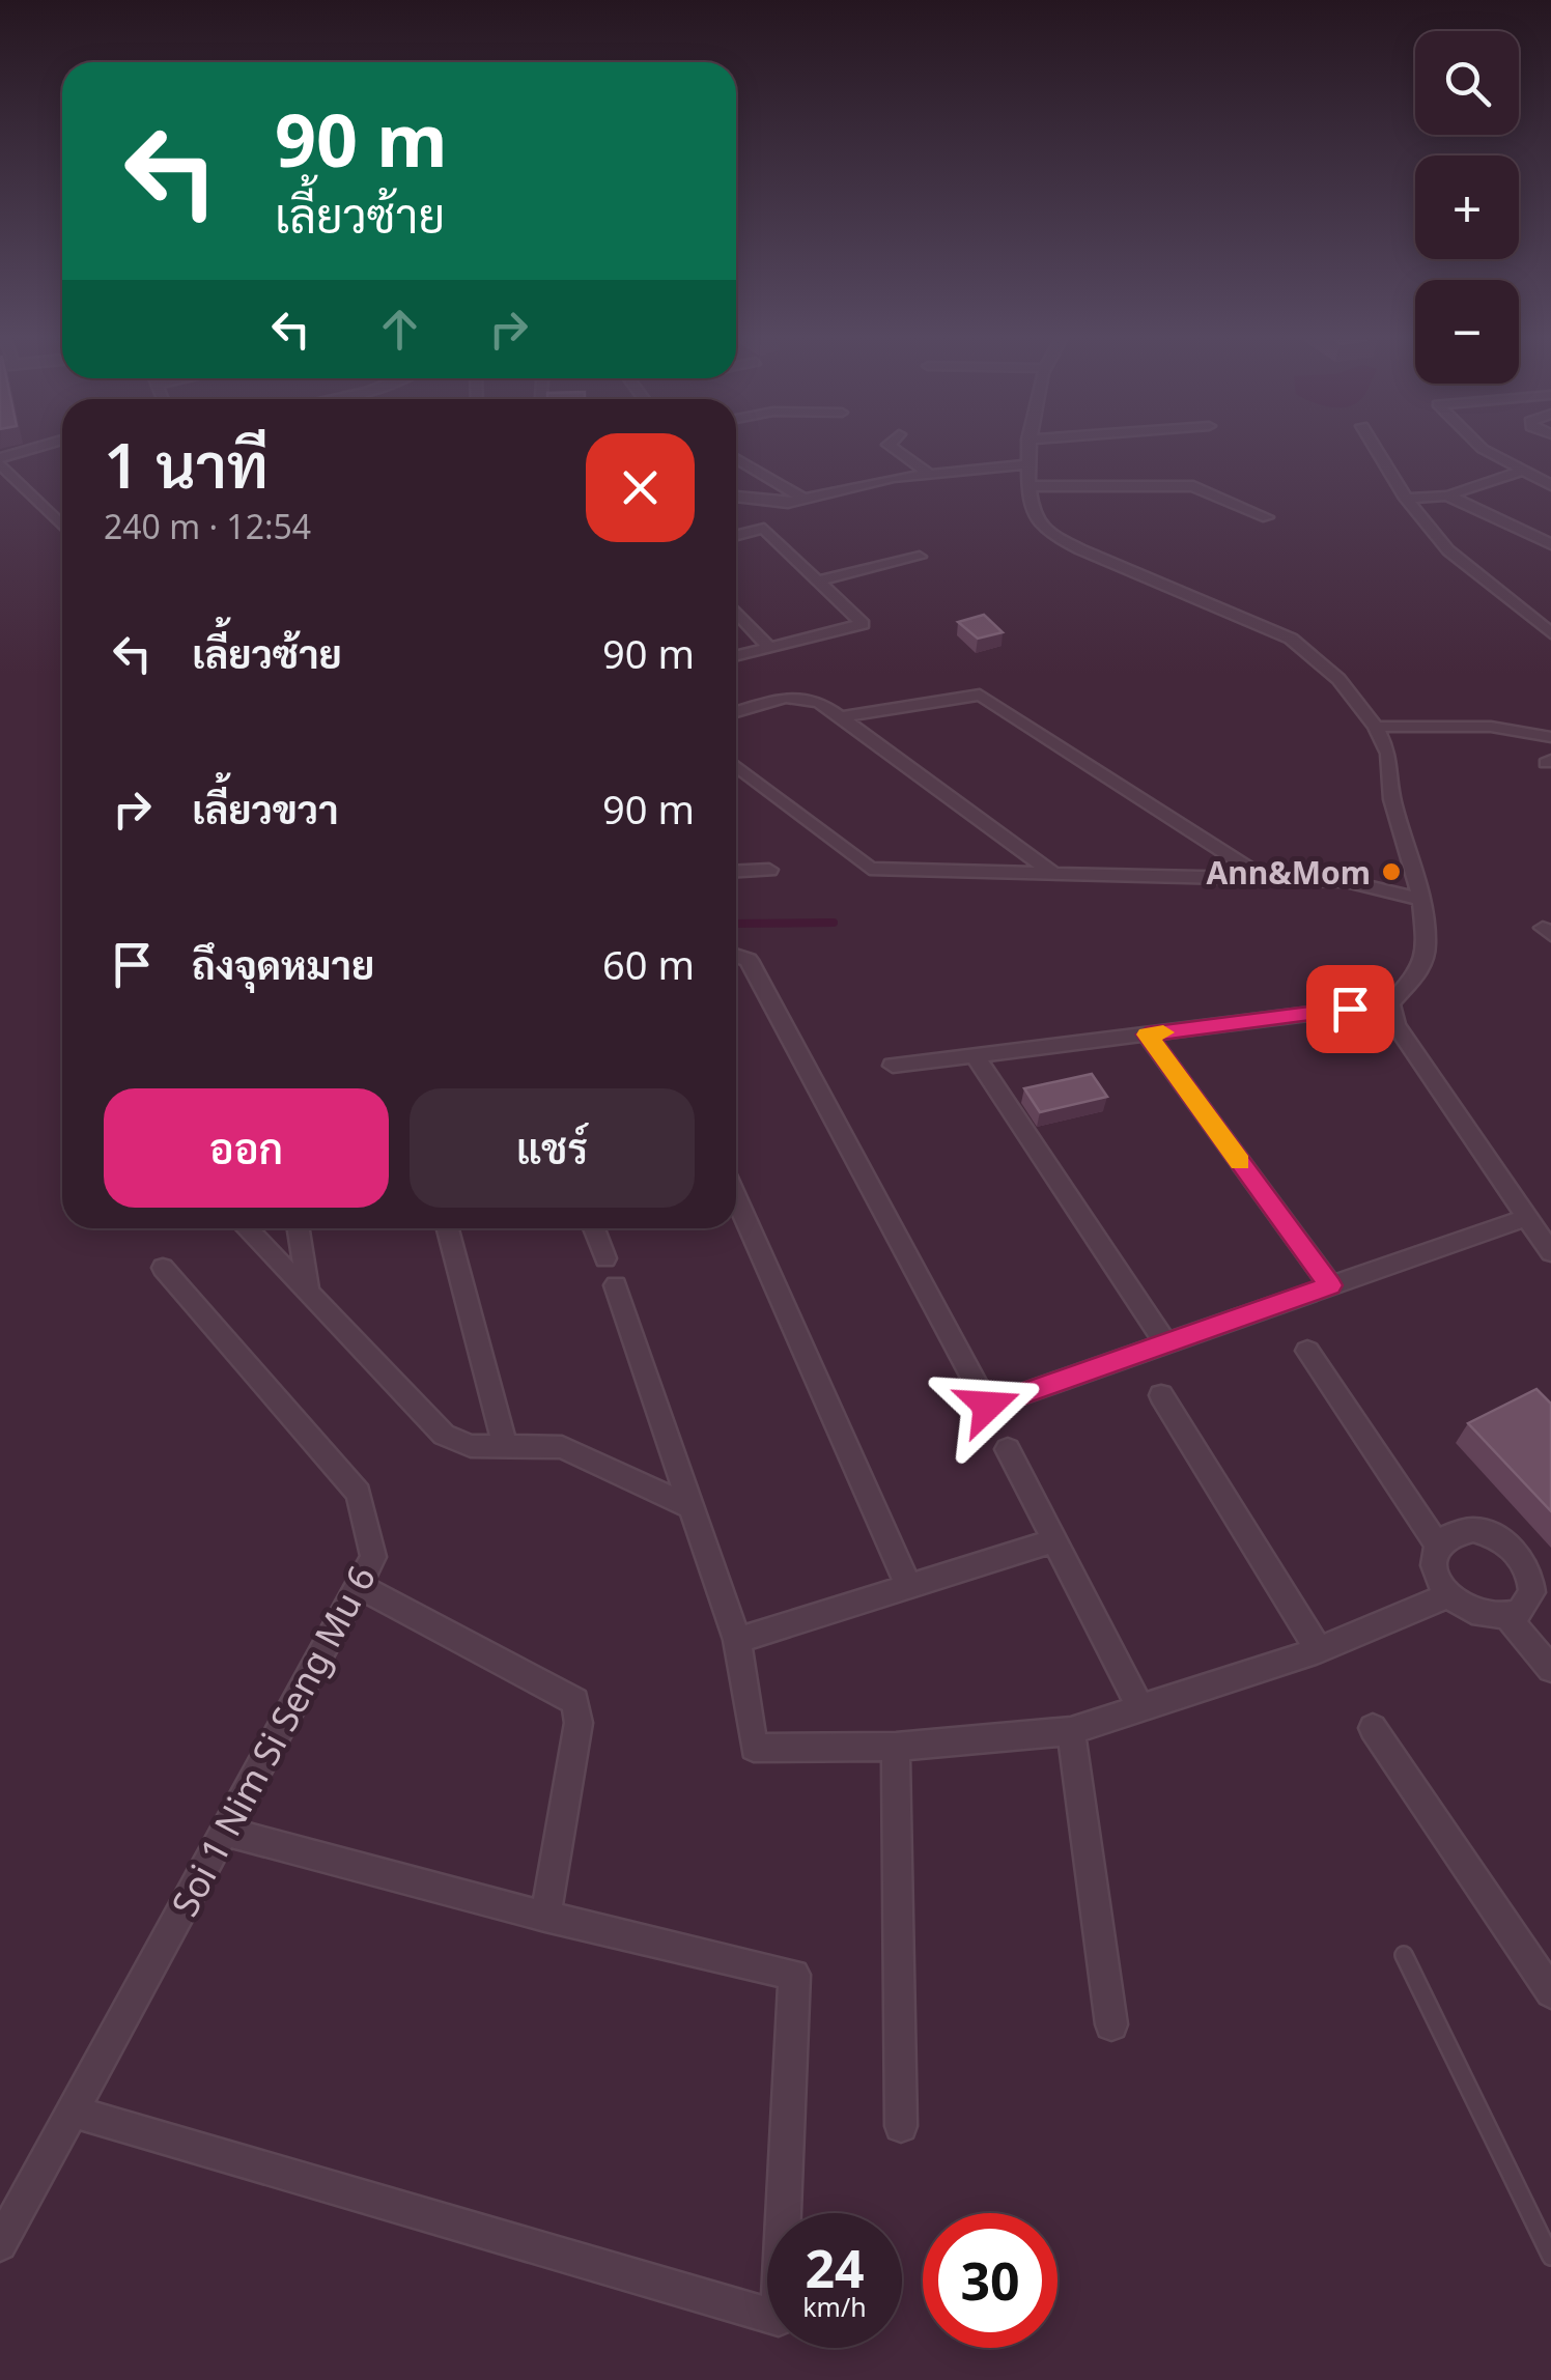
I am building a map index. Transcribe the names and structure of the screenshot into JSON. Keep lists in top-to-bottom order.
{
  "streets": {
    "street": ["Soi 1 Nim Si Seng Mu 6"]
  },
  "places": ["Ann&Mom"],
  "page": {
    "map_buttons": ["+", "−"],
    "turn": ["90 m", "เลี้ยวซ้าย"],
    "heading": ["1 นาที", "240 m · 12:54"],
    "list": [
      {
        "name": "เลี้ยวซ้าย",
        "value": "90 m"
      },
      {
        "name": "เลี้ยวขวา",
        "value": "90 m"
      },
      {
        "name": "ถึงจุดหมาย",
        "value": "60 m"
      }
    ],
    "buttons": ["ออก", "แชร์"],
    "speed": "24 km/h",
    "limit": "30"
  }
}
